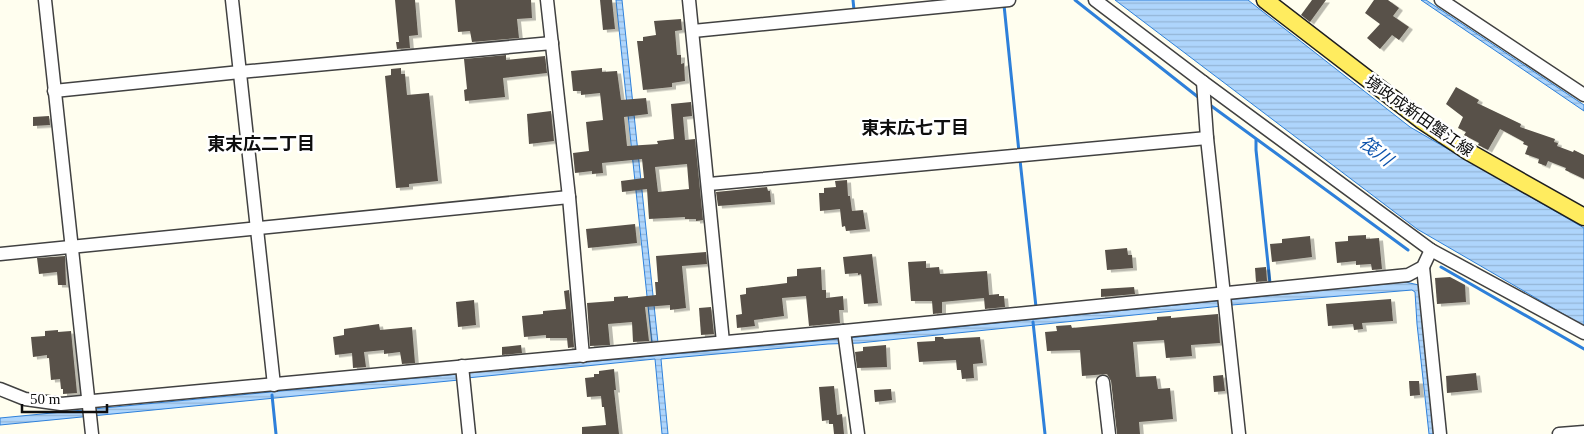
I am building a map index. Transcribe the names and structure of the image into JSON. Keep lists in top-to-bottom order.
{
  "streets": {
    "main road": ["境政成新田蟹江線"]
  },
  "districts": ["東末広七丁目", "東末広二丁目"],
  "water": ["筏川"],
  "scale_bar": "50 m"
}
